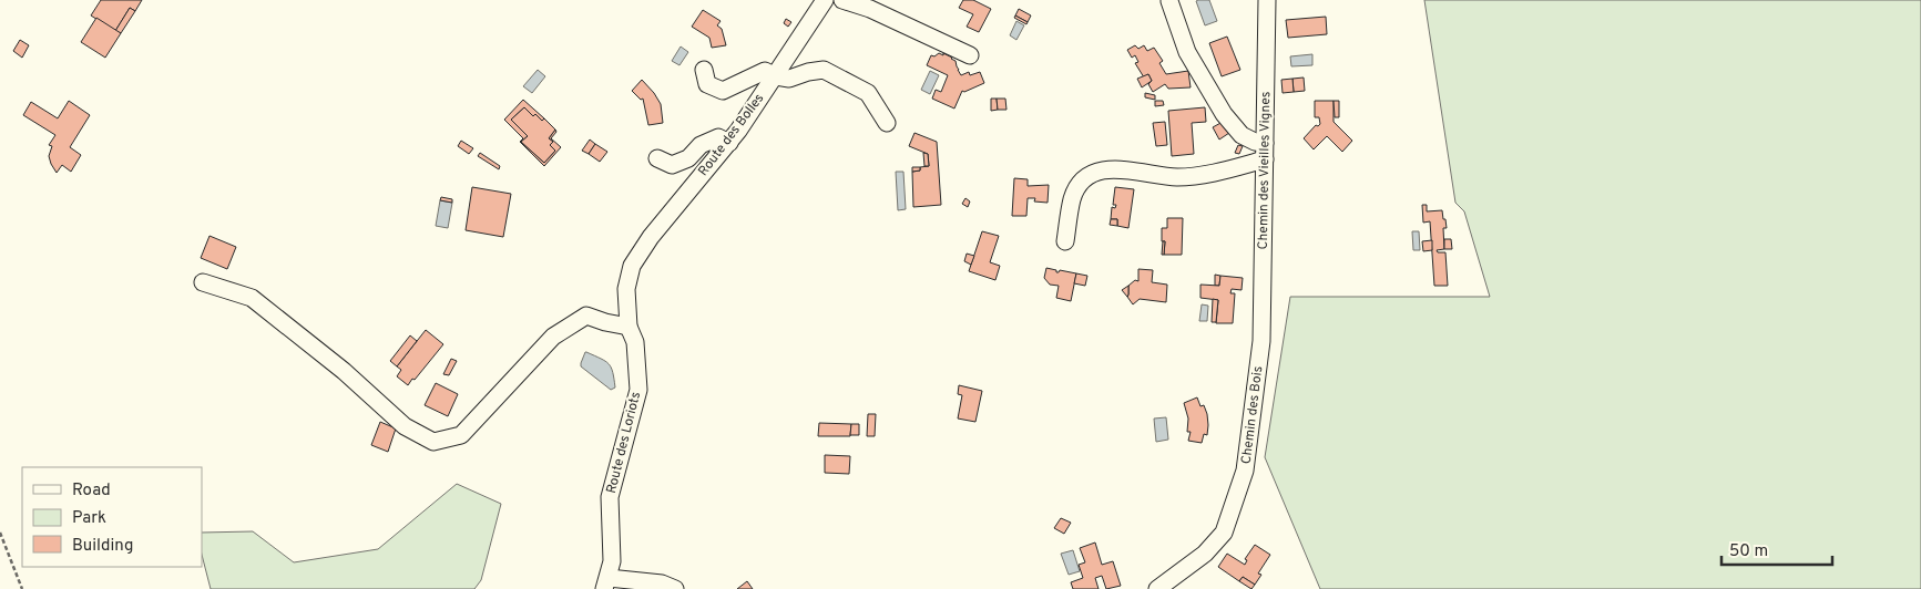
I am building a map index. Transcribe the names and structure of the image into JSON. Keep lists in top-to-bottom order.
{
  "streets": {
    "street": [
      "Route des Bolles",
      "Chemin des Vieilles Vignes",
      "Chemin des Bois",
      "Route des Loriots"
    ]
  },
  "crossings": [
    ["Route des Bolles", "Route des Loriots"],
    ["Chemin des Vieilles Vignes", "Chemin des Bois"]
  ],
  "legend": ["Road", "Park", "Building"],
  "scale_bar": "50 m"
}
